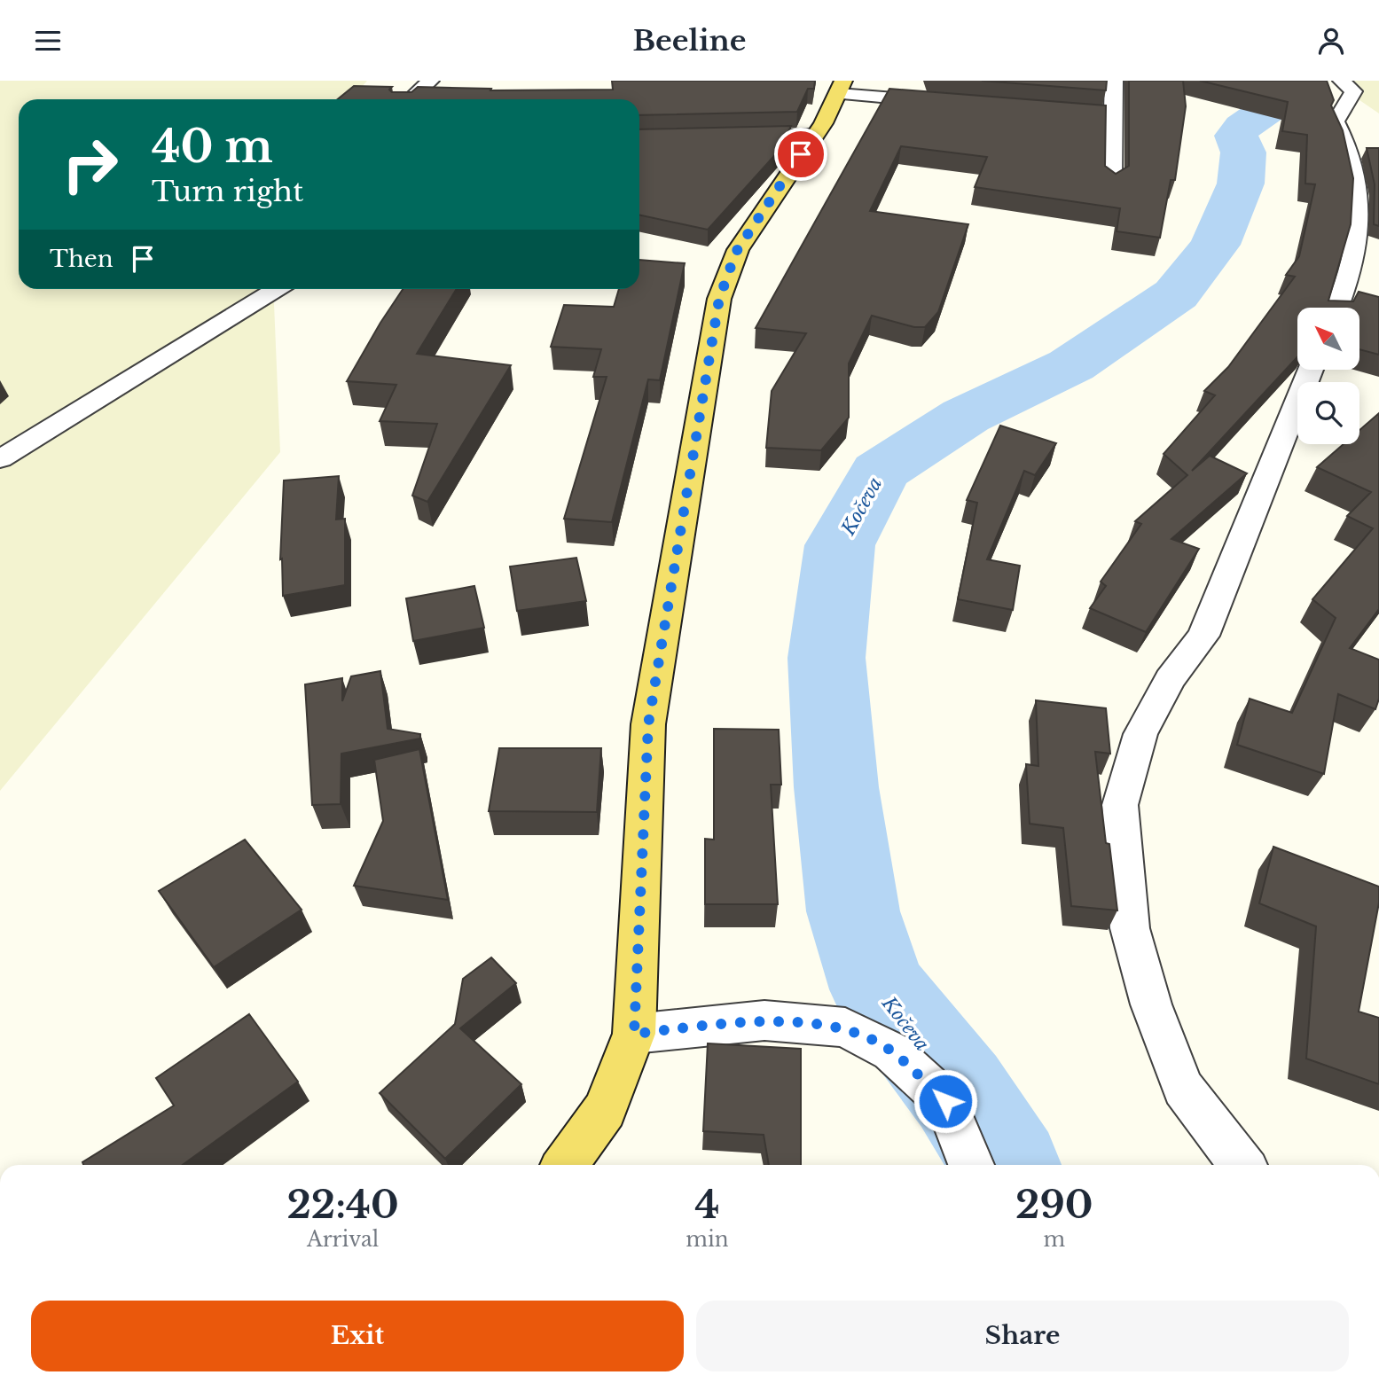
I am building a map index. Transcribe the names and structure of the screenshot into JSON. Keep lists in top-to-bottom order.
{
  "water": ["Kočeva"],
  "north": "top left",
  "page": {
    "header": "Beeline",
    "turn": ["40 m", "Turn right"],
    "then": "Then",
    "eta": [
      "22:40",
      "Arrival",
      "4",
      "min",
      "290",
      "m"
    ],
    "buttons": ["Exit", "Share"]
  }
}
